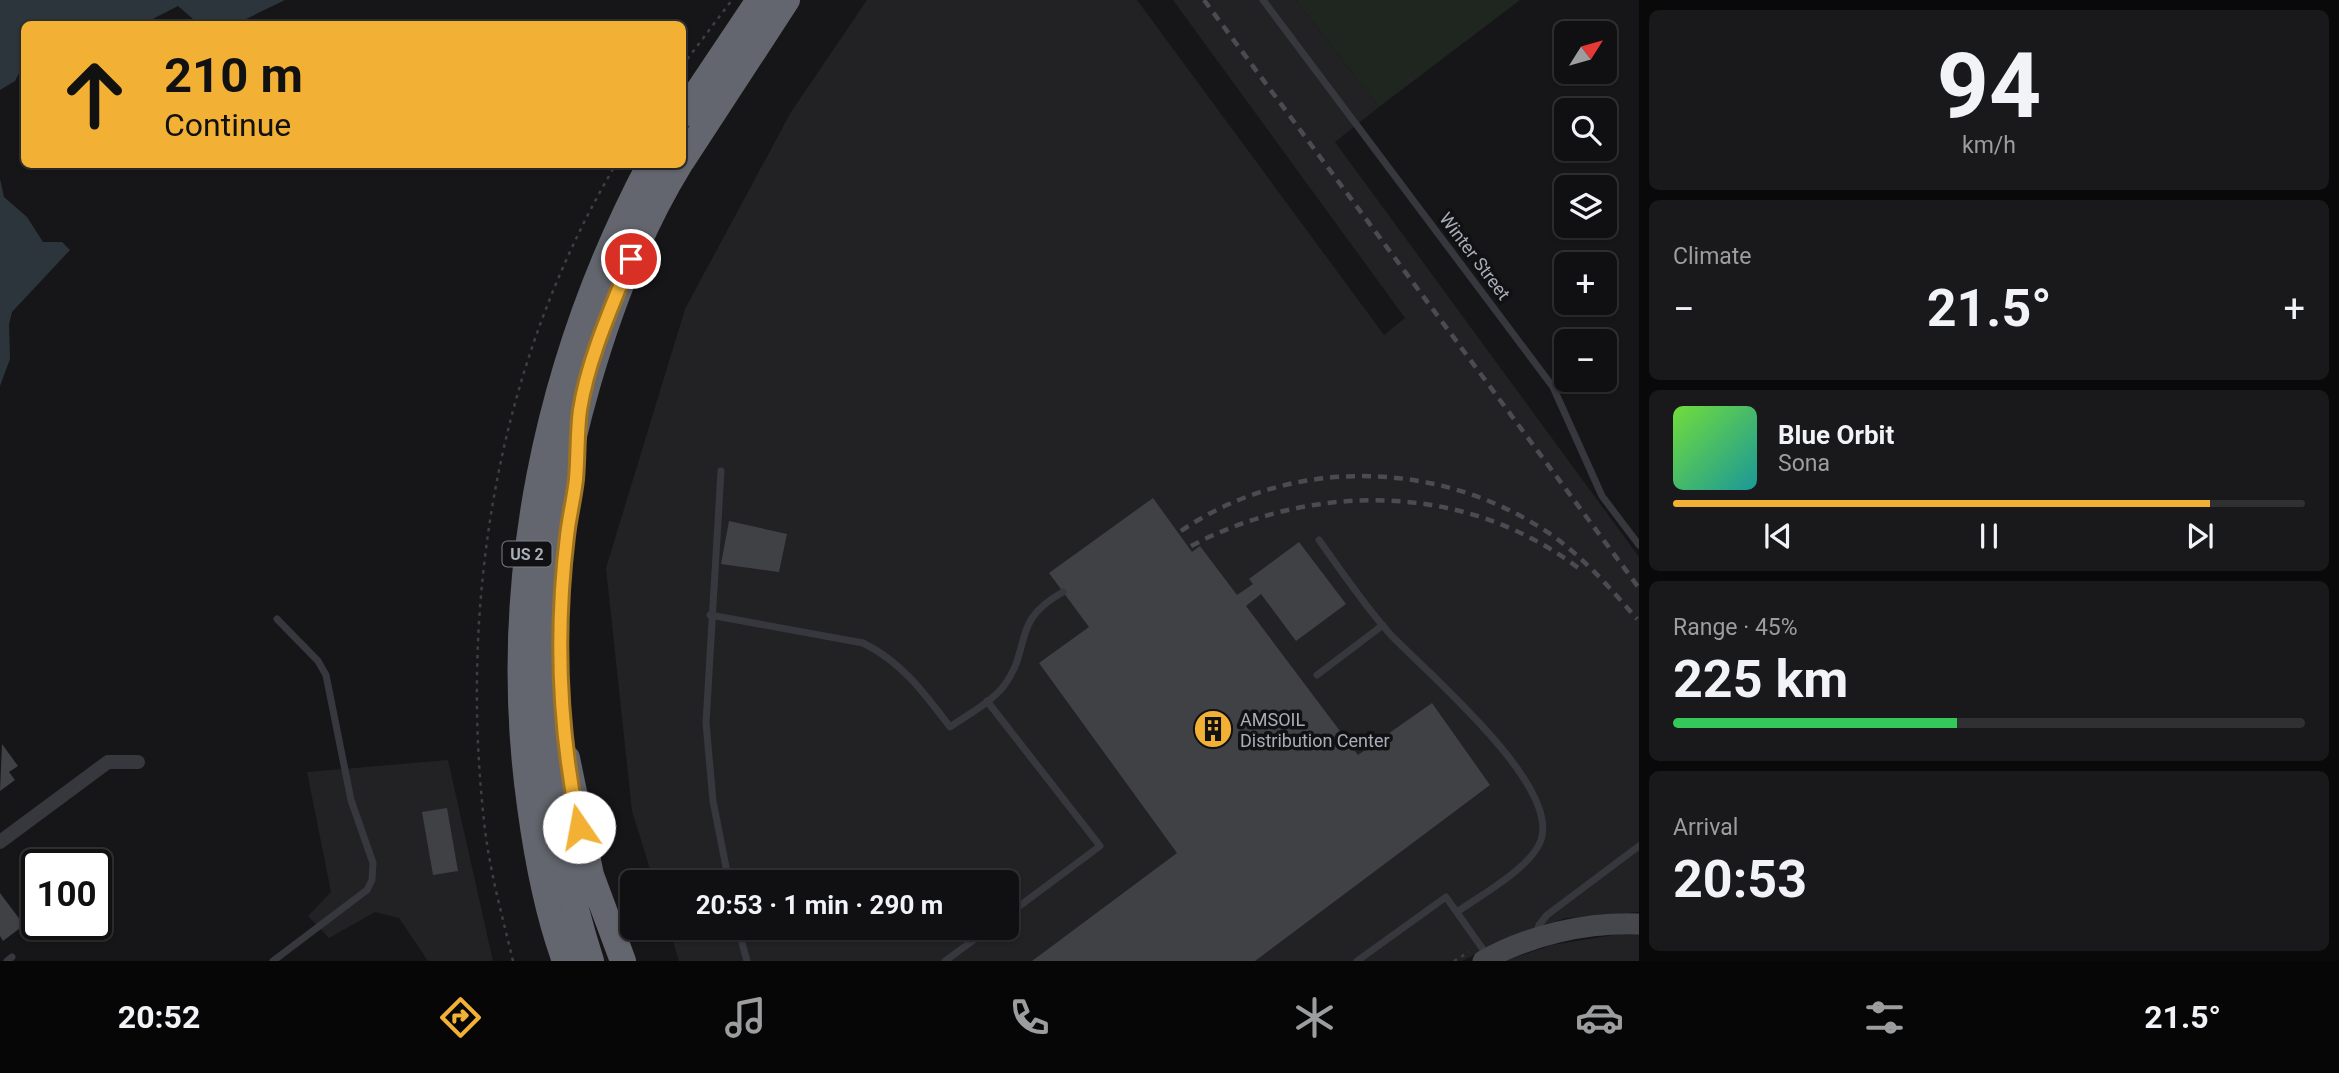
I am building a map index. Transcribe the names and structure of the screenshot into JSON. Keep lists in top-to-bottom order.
{
  "streets": {
    "highway": ["US 2"],
    "lane": ["Winter Street"]
  },
  "places": {
    "building": ["AMSOIL Distribution Center"]
  },
  "north": "top right",
  "page": {
    "tile": [
      ["94", "km/h"],
      "Climate",
      ["Range · 45%", "225 km"],
      ["Arrival", "20:53"]
    ],
    "map_buttons": ["+", "−"],
    "turn": ["210 m", "Continue"],
    "heat": ["−", "21.5°", "+"],
    "song": ["Blue Orbit", "Sona"],
    "limit": "100",
    "trip": "20:53 · 1 min · 290 m",
    "tabs": ["20:52", "21.5°"]
  }
}
